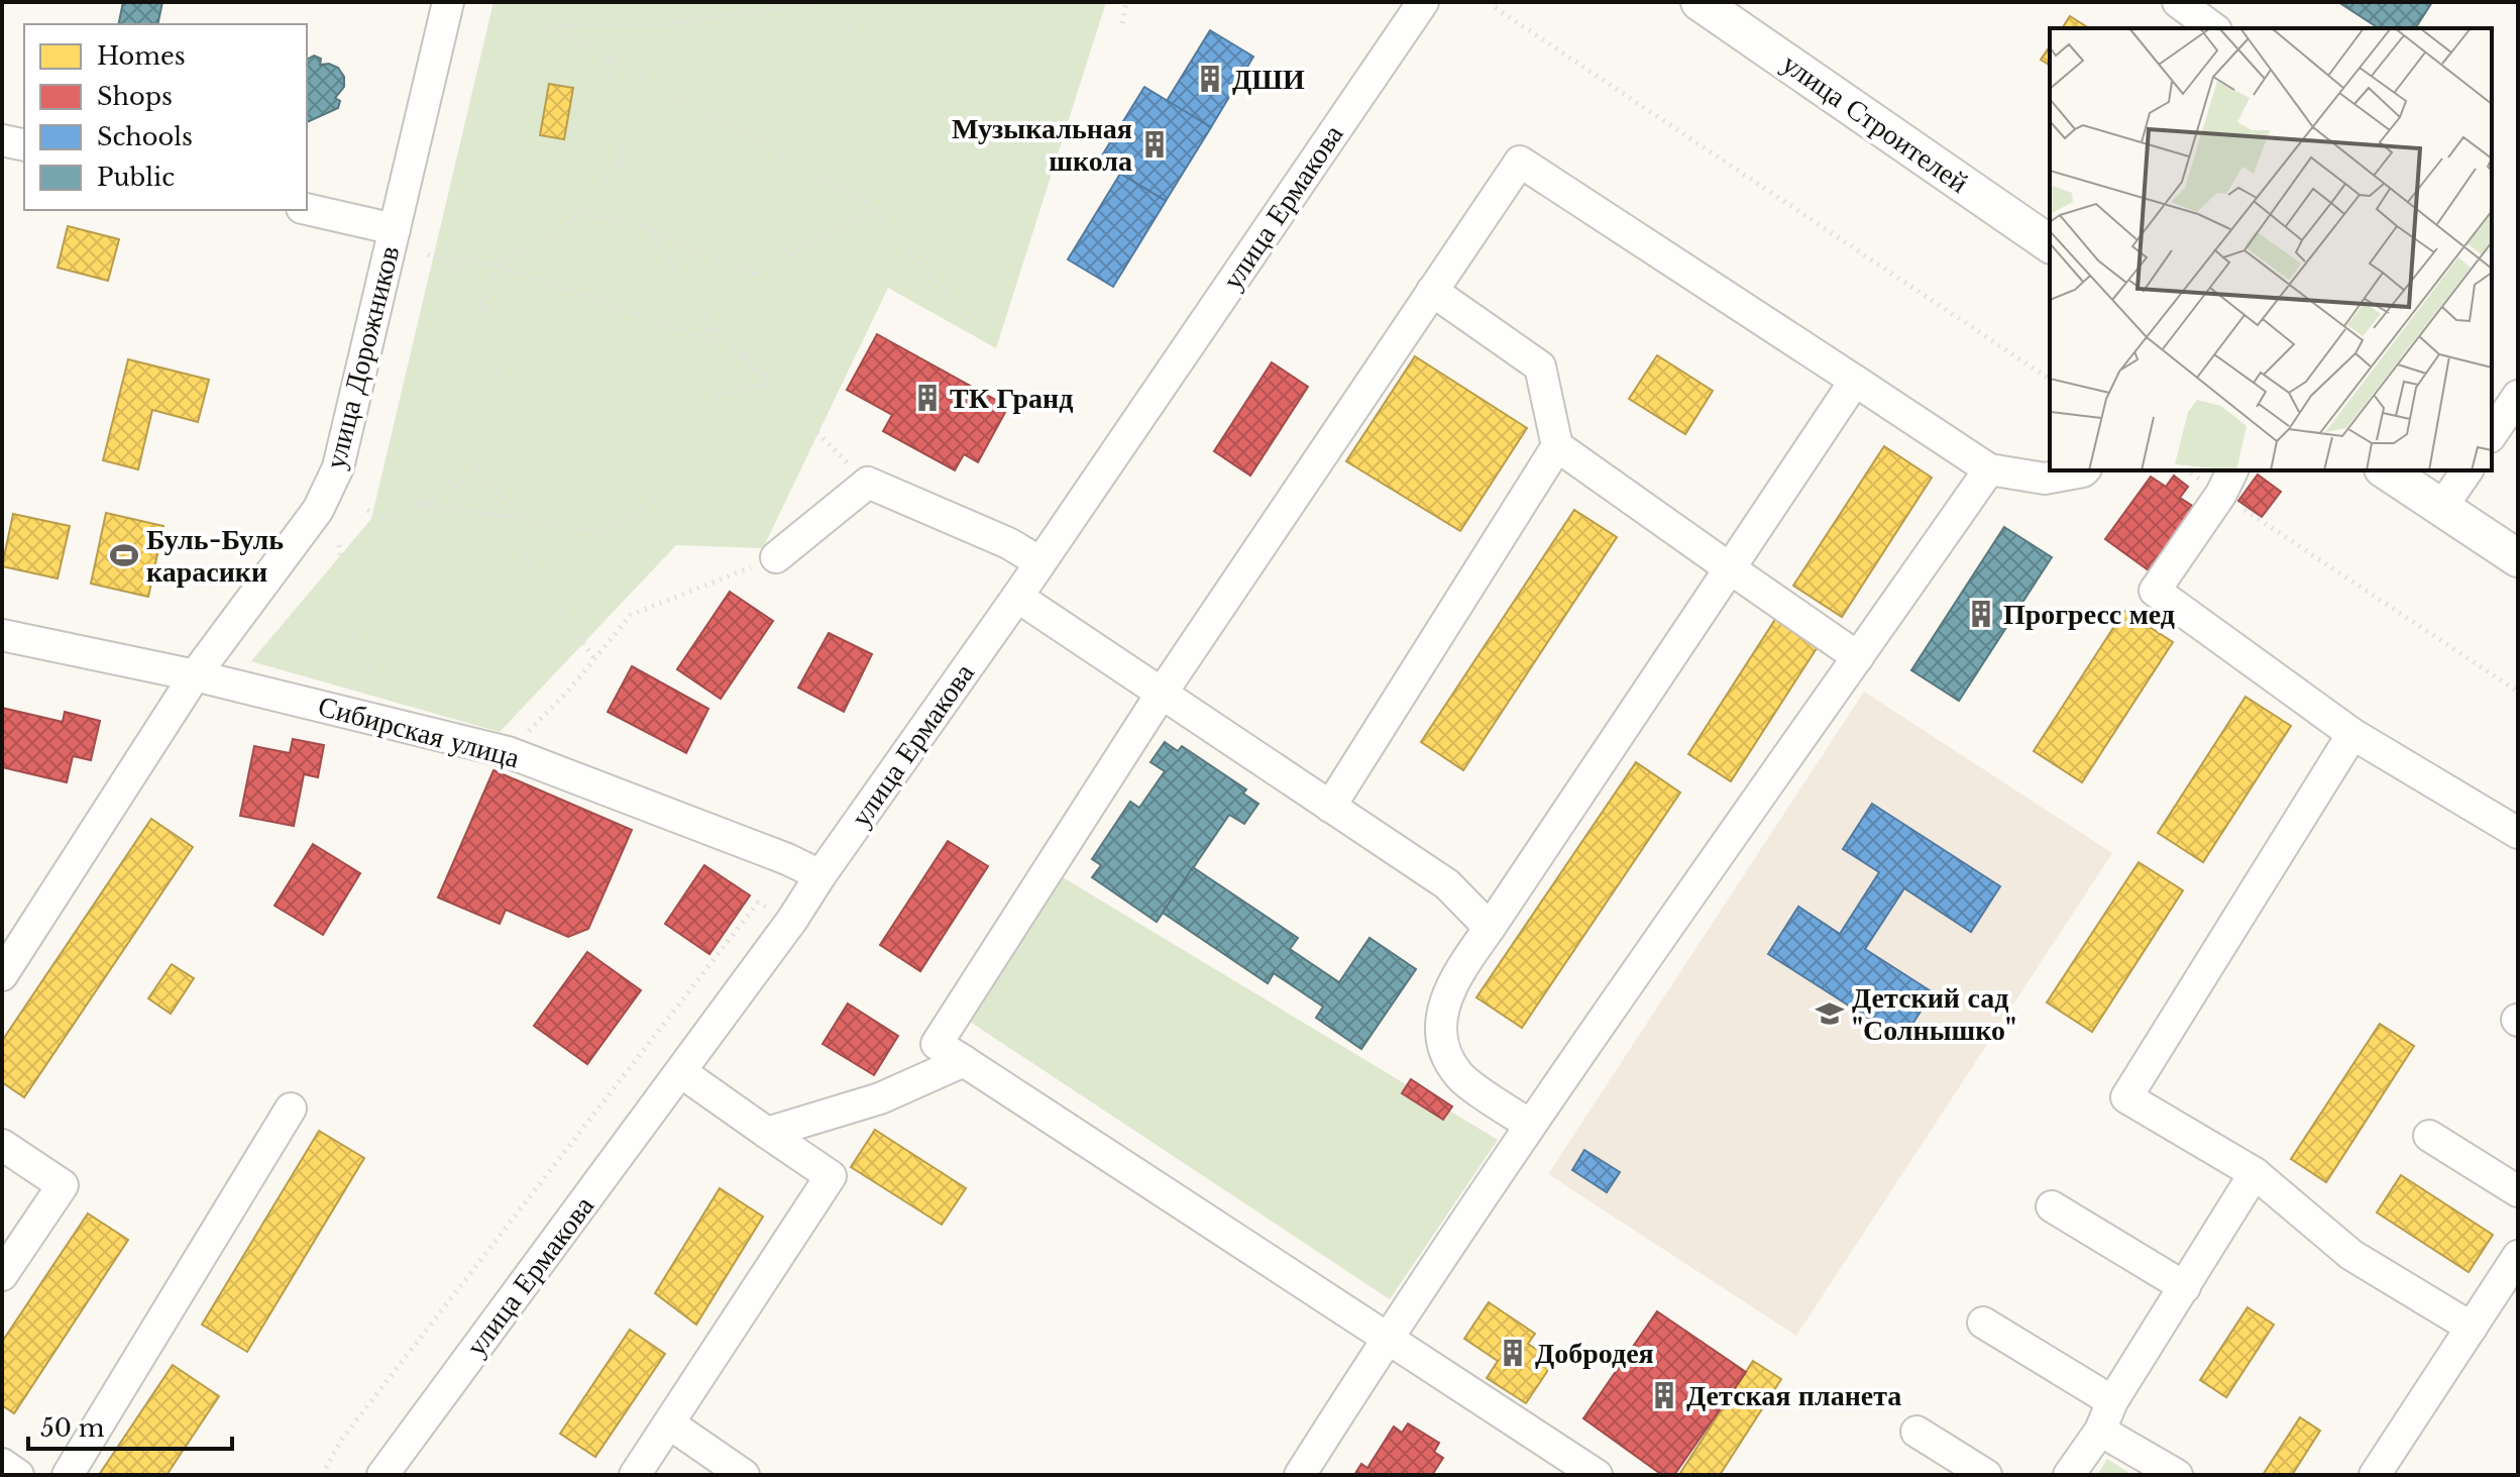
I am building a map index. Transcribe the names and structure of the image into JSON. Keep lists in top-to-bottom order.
{
  "streets": {
    "main road": ["улица Строителей"],
    "street": ["улица Ермакова", "улица Дорожников", "Сибирская улица"]
  },
  "crossings": [
    ["улица Ермакова", "Сибирская улица"],
    ["улица Дорожников", "Сибирская улица"]
  ],
  "places": {
    "building": [
      "ДШИ",
      "Музыкальная школа",
      "ТК Гранд",
      "Прогресс мед",
      "Добродея",
      "Детская планета"
    ],
    "sports": ["Буль-Буль карасики"],
    "school or university": ["Детский сад \"Солнышко\""]
  },
  "legend": [
    "Homes",
    "Shops",
    "Schools",
    "Public"
  ],
  "scale_bar": "50 m"
}
